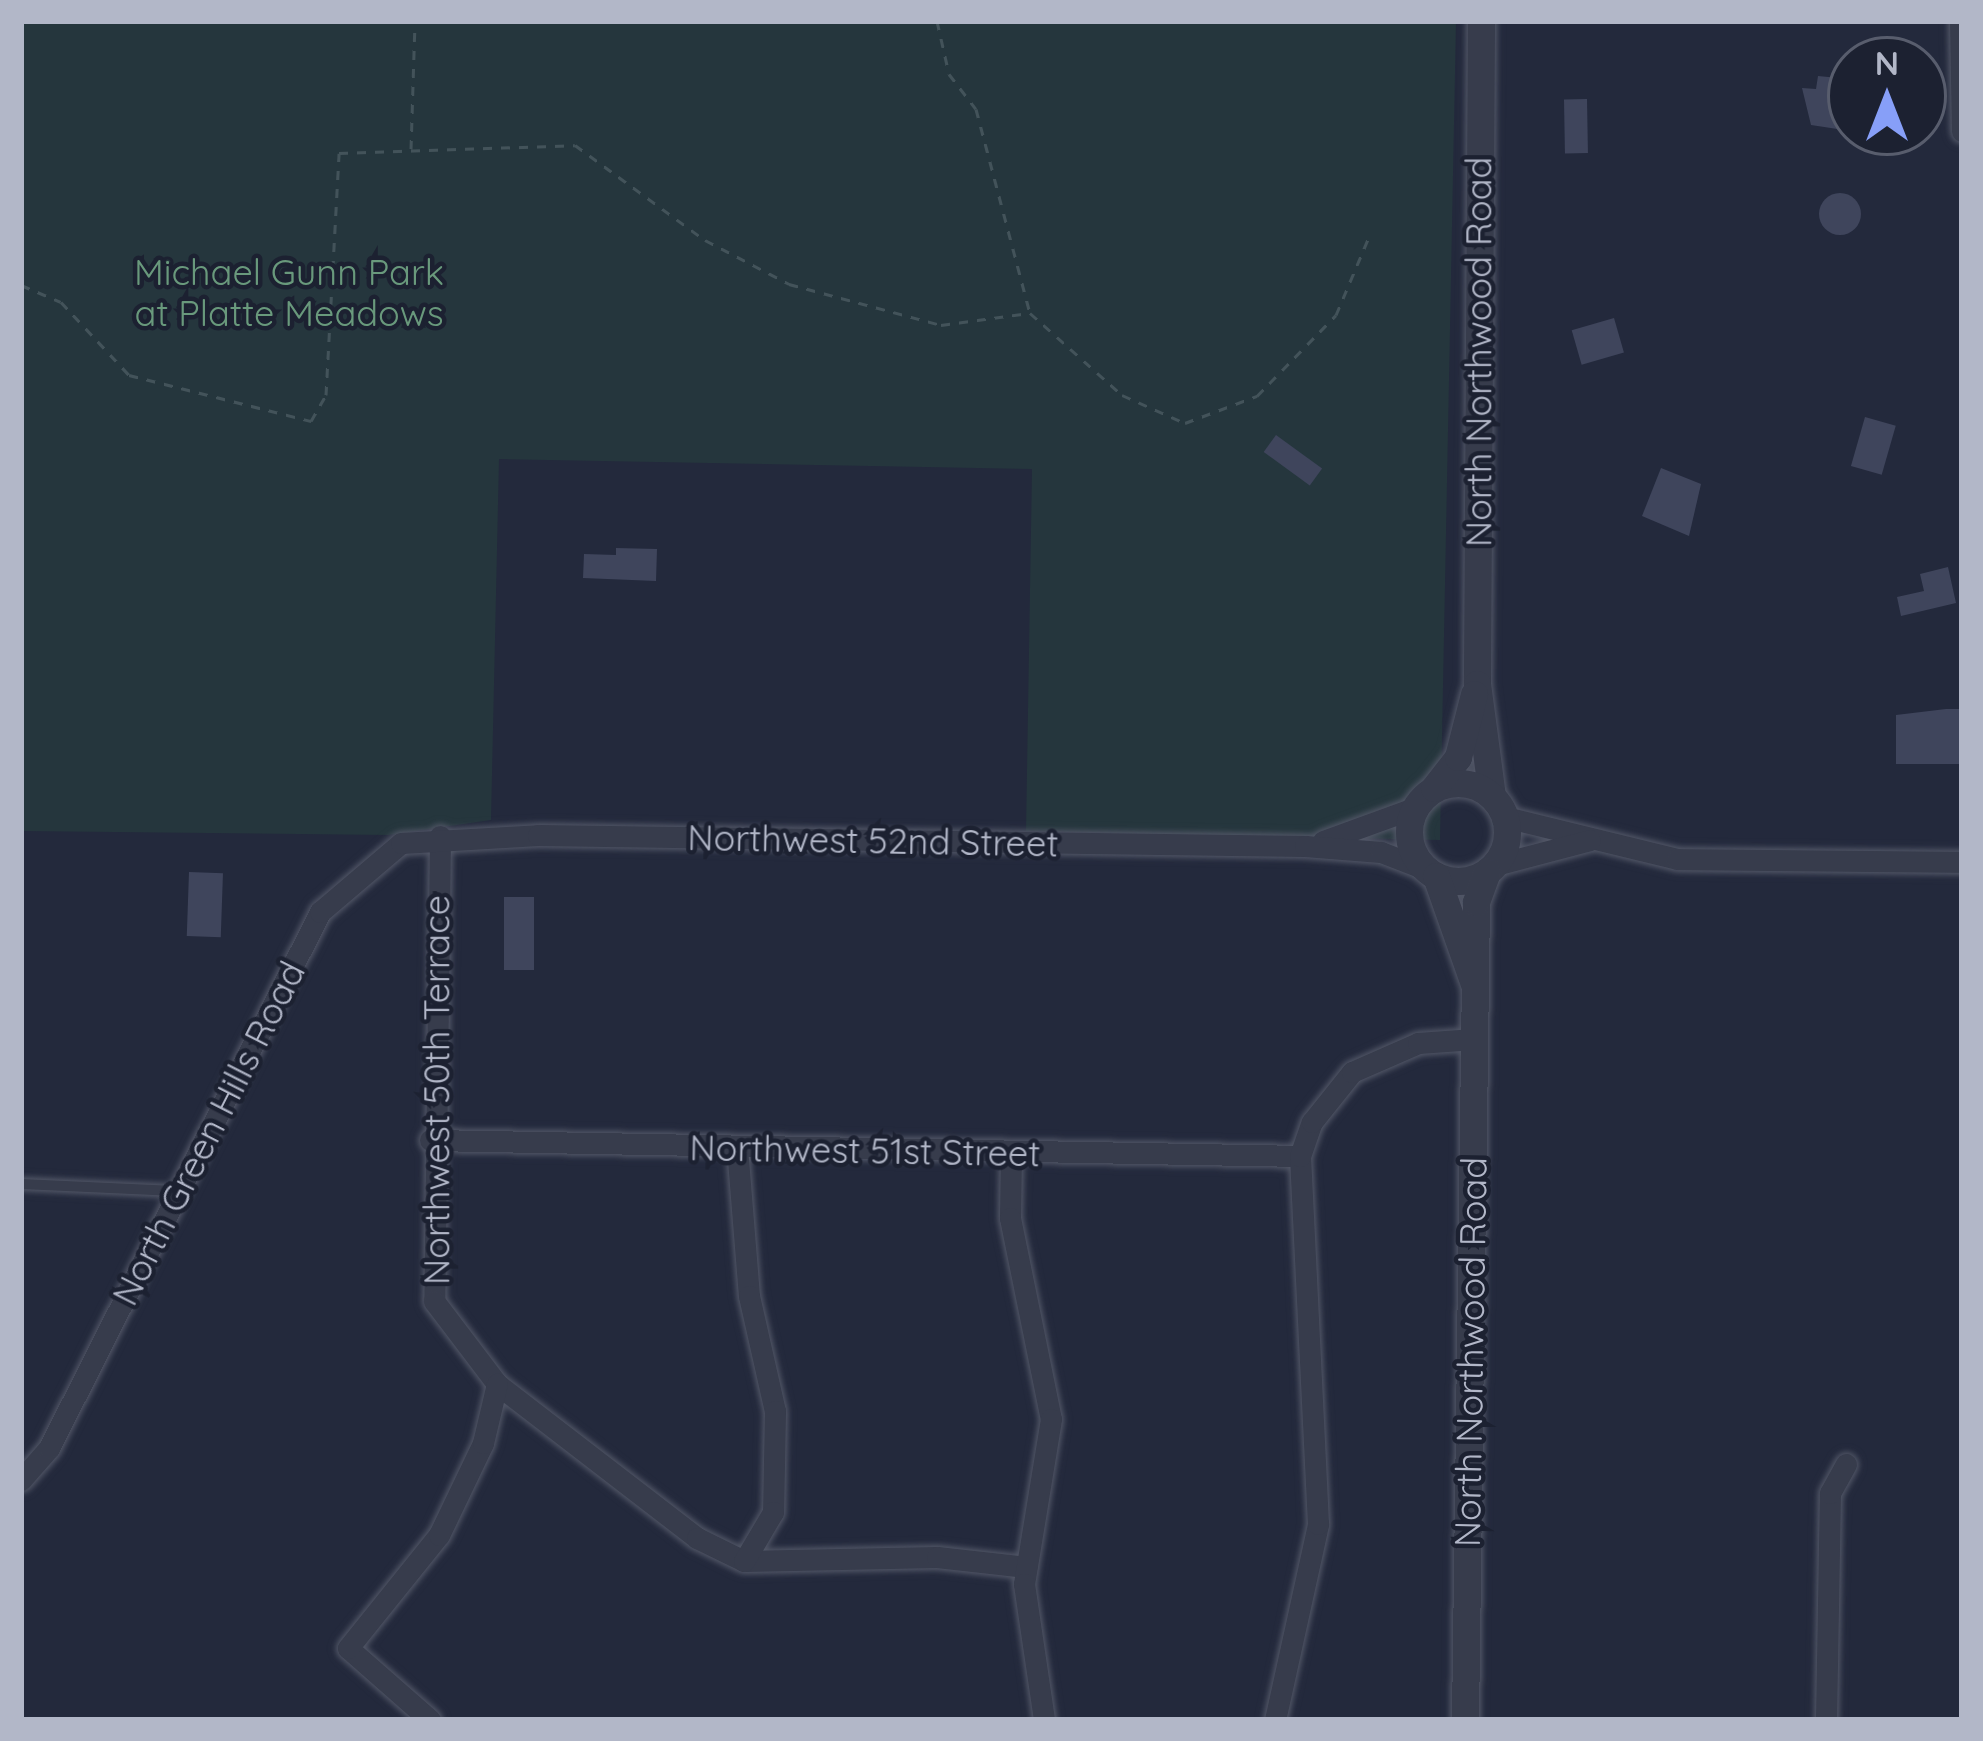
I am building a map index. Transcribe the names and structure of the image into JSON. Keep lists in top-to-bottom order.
{
  "streets": {
    "street": [
      "North Northwood Road",
      "Northwest 52nd Street",
      "Northwest 50th Terrace",
      "North Green Hills Road",
      "Northwest 51st Street"
    ]
  },
  "crossings": [
    ["North Northwood Road", "Northwest 52nd Street"],
    ["Northwest 52nd Street", "Northwest 50th Terrace"],
    ["Northwest 52nd Street", "North Green Hills Road"],
    ["Northwest 50th Terrace", "North Green Hills Road"],
    ["Northwest 50th Terrace", "Northwest 51st Street"]
  ],
  "parks": ["Michael Gunn Park at Platte Meadows"],
  "north": "top"
}
